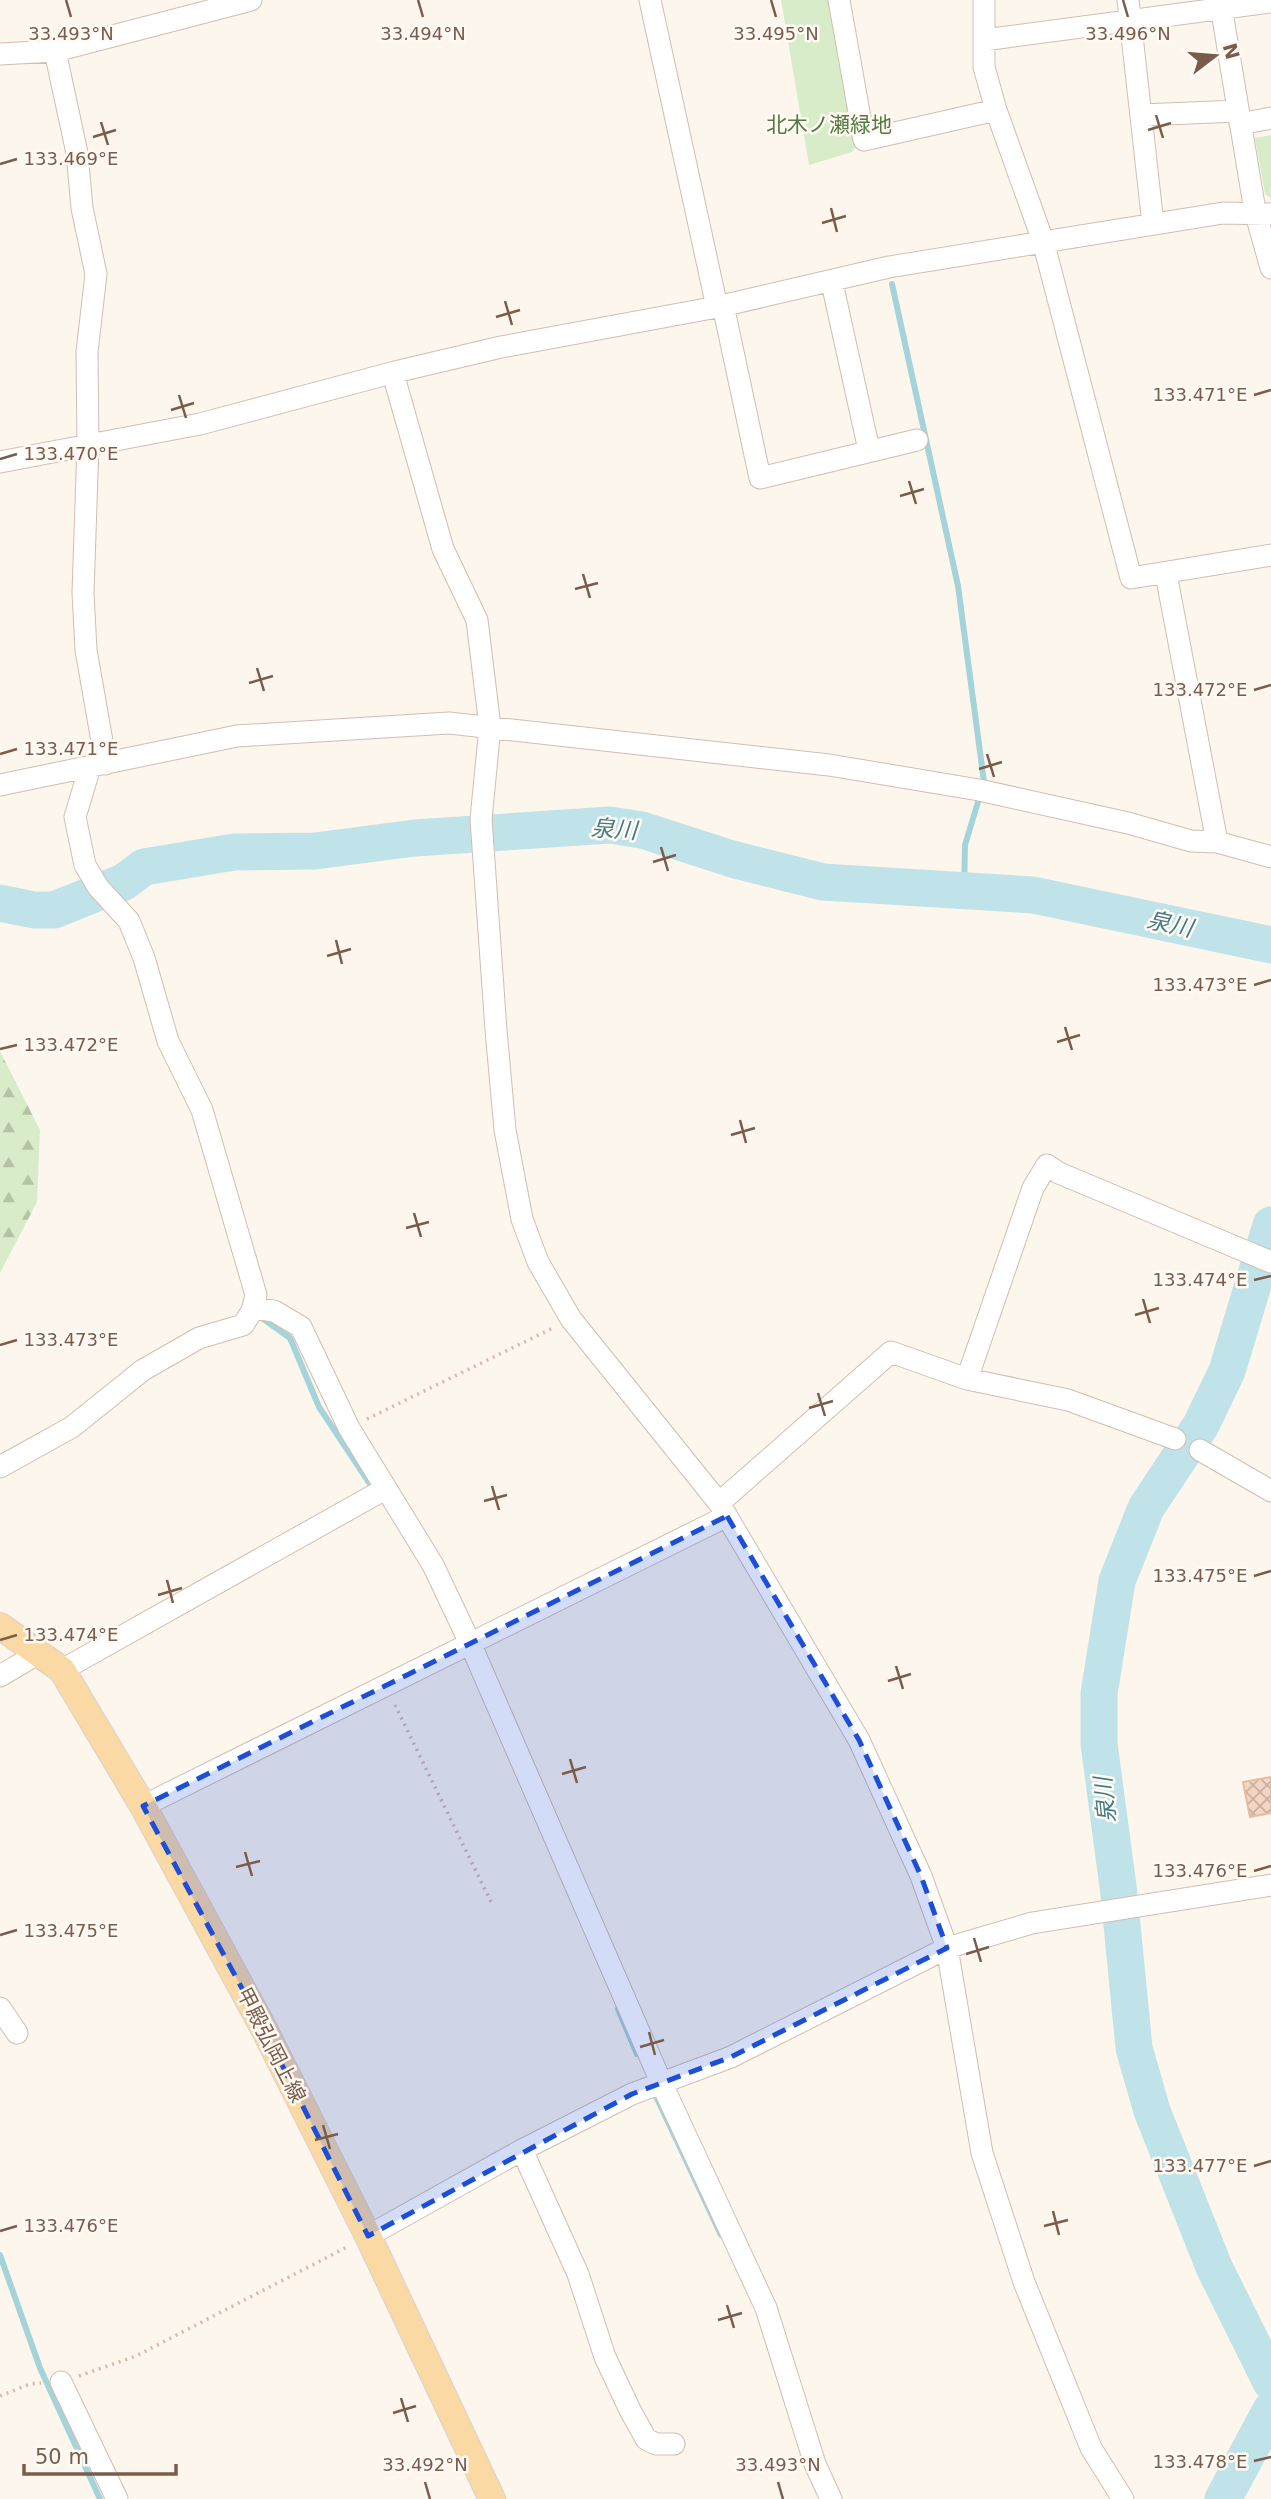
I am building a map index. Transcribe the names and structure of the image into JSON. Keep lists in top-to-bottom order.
{
  "streets": {
    "main road": ["甲殿弘岡上線"]
  },
  "water": ["泉川"],
  "parks": ["北木ノ瀬緑地"],
  "scale_bar": "50 m",
  "north": "right",
  "coordinates": [
    "33.493°N",
    "33.494°N",
    "33.495°N",
    "33.496°N",
    "133.469°E",
    "133.471°E",
    "133.470°E",
    "133.472°E",
    "133.473°E",
    "133.474°E",
    "133.475°E",
    "133.476°E",
    "133.477°E",
    "133.478°E",
    "33.492°N"
  ]
}
